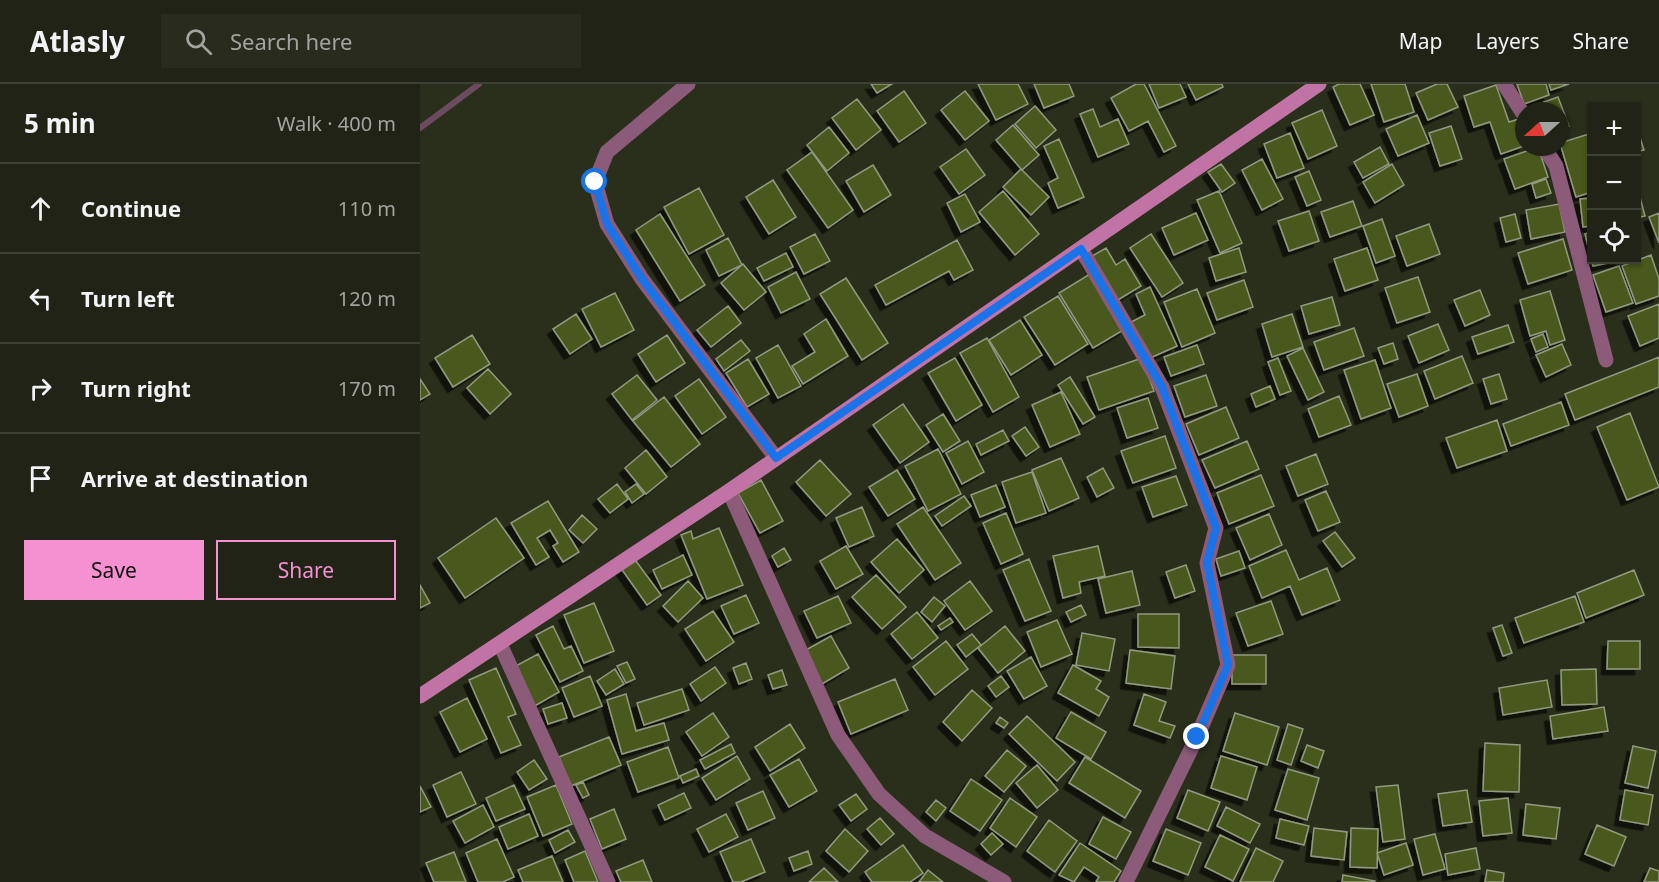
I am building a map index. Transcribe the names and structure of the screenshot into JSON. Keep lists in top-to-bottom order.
{
  "north": "left",
  "page": {
    "header": "Atlasly",
    "search": "Search here",
    "nav": ["Map", "Layers", "Share"],
    "heading": ["5 min", "Walk · 400 m"],
    "map_buttons": ["+", "−"],
    "list": [
      ["Continue", "110 m"],
      ["Turn left", "120 m"],
      ["Turn right", "170 m"],
      "Arrive at destination"
    ],
    "buttons": ["Save", "Share"]
  }
}
